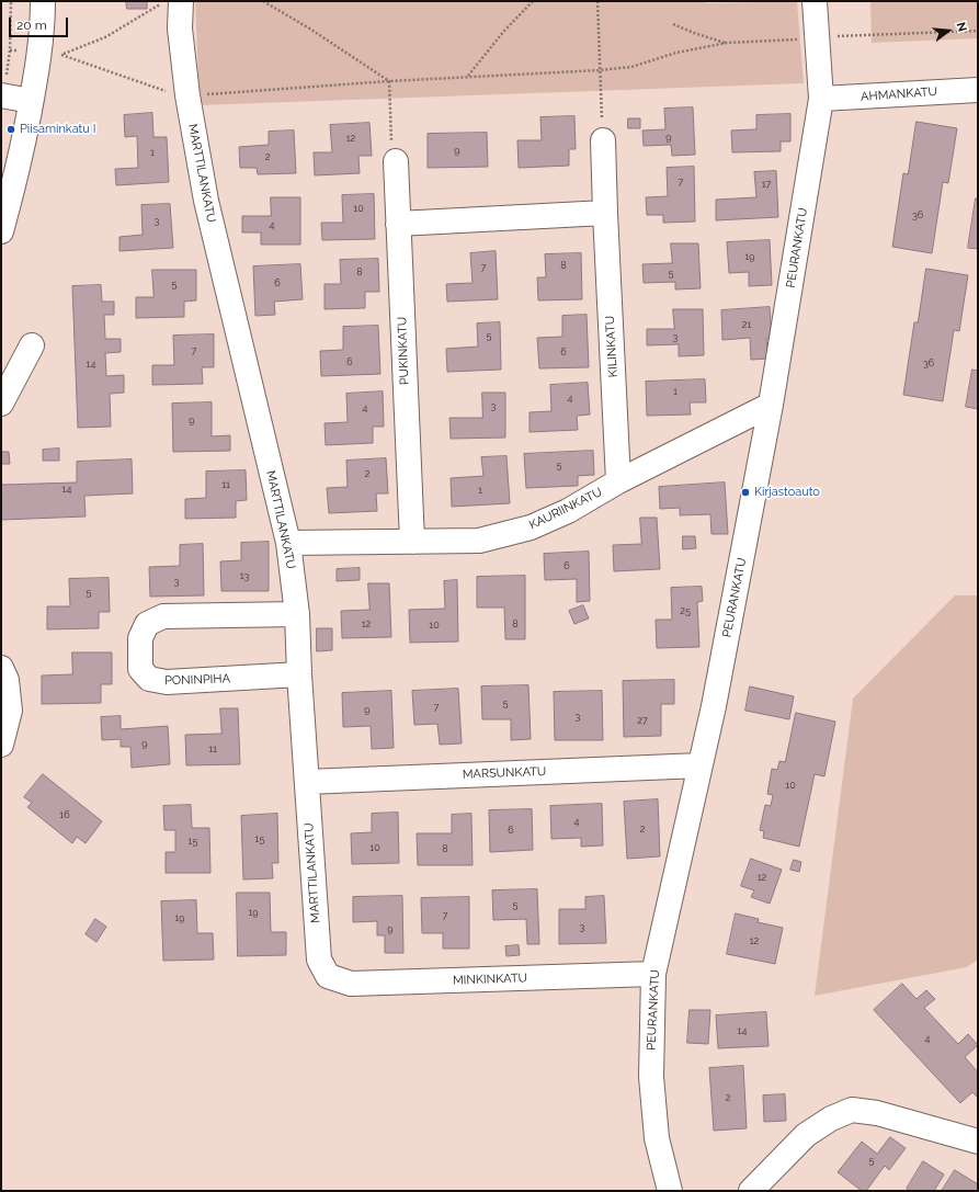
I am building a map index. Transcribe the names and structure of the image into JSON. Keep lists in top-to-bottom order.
{
  "streets": {
    "street": [
      "AHMANKATU",
      "MARTTILANKATU",
      "PEURANKATU",
      "KILINKATU",
      "PUKINKATU",
      "KAURIINKATU",
      "PONINPIHA",
      "MARSUNKATU",
      "MINKINKATU"
    ]
  },
  "crossings": [
    ["AHMANKATU", "PEURANKATU"],
    ["MARTTILANKATU", "KAURIINKATU"],
    ["MARTTILANKATU", "PONINPIHA"],
    ["MARTTILANKATU", "MARSUNKATU"],
    ["MARTTILANKATU", "MINKINKATU"],
    ["PEURANKATU", "KAURIINKATU"],
    ["PEURANKATU", "MARSUNKATU"],
    ["PEURANKATU", "MINKINKATU"],
    ["KILINKATU", "KAURIINKATU"],
    ["PUKINKATU", "KAURIINKATU"]
  ],
  "places": ["Piisaminkatu I", "Kirjastoauto"],
  "house_numbers": [
    "9",
    "12",
    "9",
    "1",
    "2",
    "7",
    "17",
    "10",
    "36",
    "3",
    "4",
    "19",
    "8",
    "7",
    "8",
    "5",
    "6",
    "5",
    "21",
    "5",
    "3",
    "7",
    "6",
    "6",
    "36",
    "14",
    "1",
    "4",
    "3",
    "4",
    "9",
    "5",
    "2",
    "11",
    "14",
    "1",
    "6",
    "13",
    "3",
    "5",
    "25",
    "12",
    "8",
    "10",
    "5",
    "7",
    "9",
    "3",
    "27",
    "9",
    "11",
    "10",
    "16",
    "4",
    "2",
    "6",
    "15",
    "15",
    "10",
    "8",
    "12",
    "5",
    "19",
    "7",
    "19",
    "3",
    "9",
    "12",
    "14",
    "4",
    "2",
    "5"
  ],
  "scale_bar": "20 m",
  "north": "right"
}
